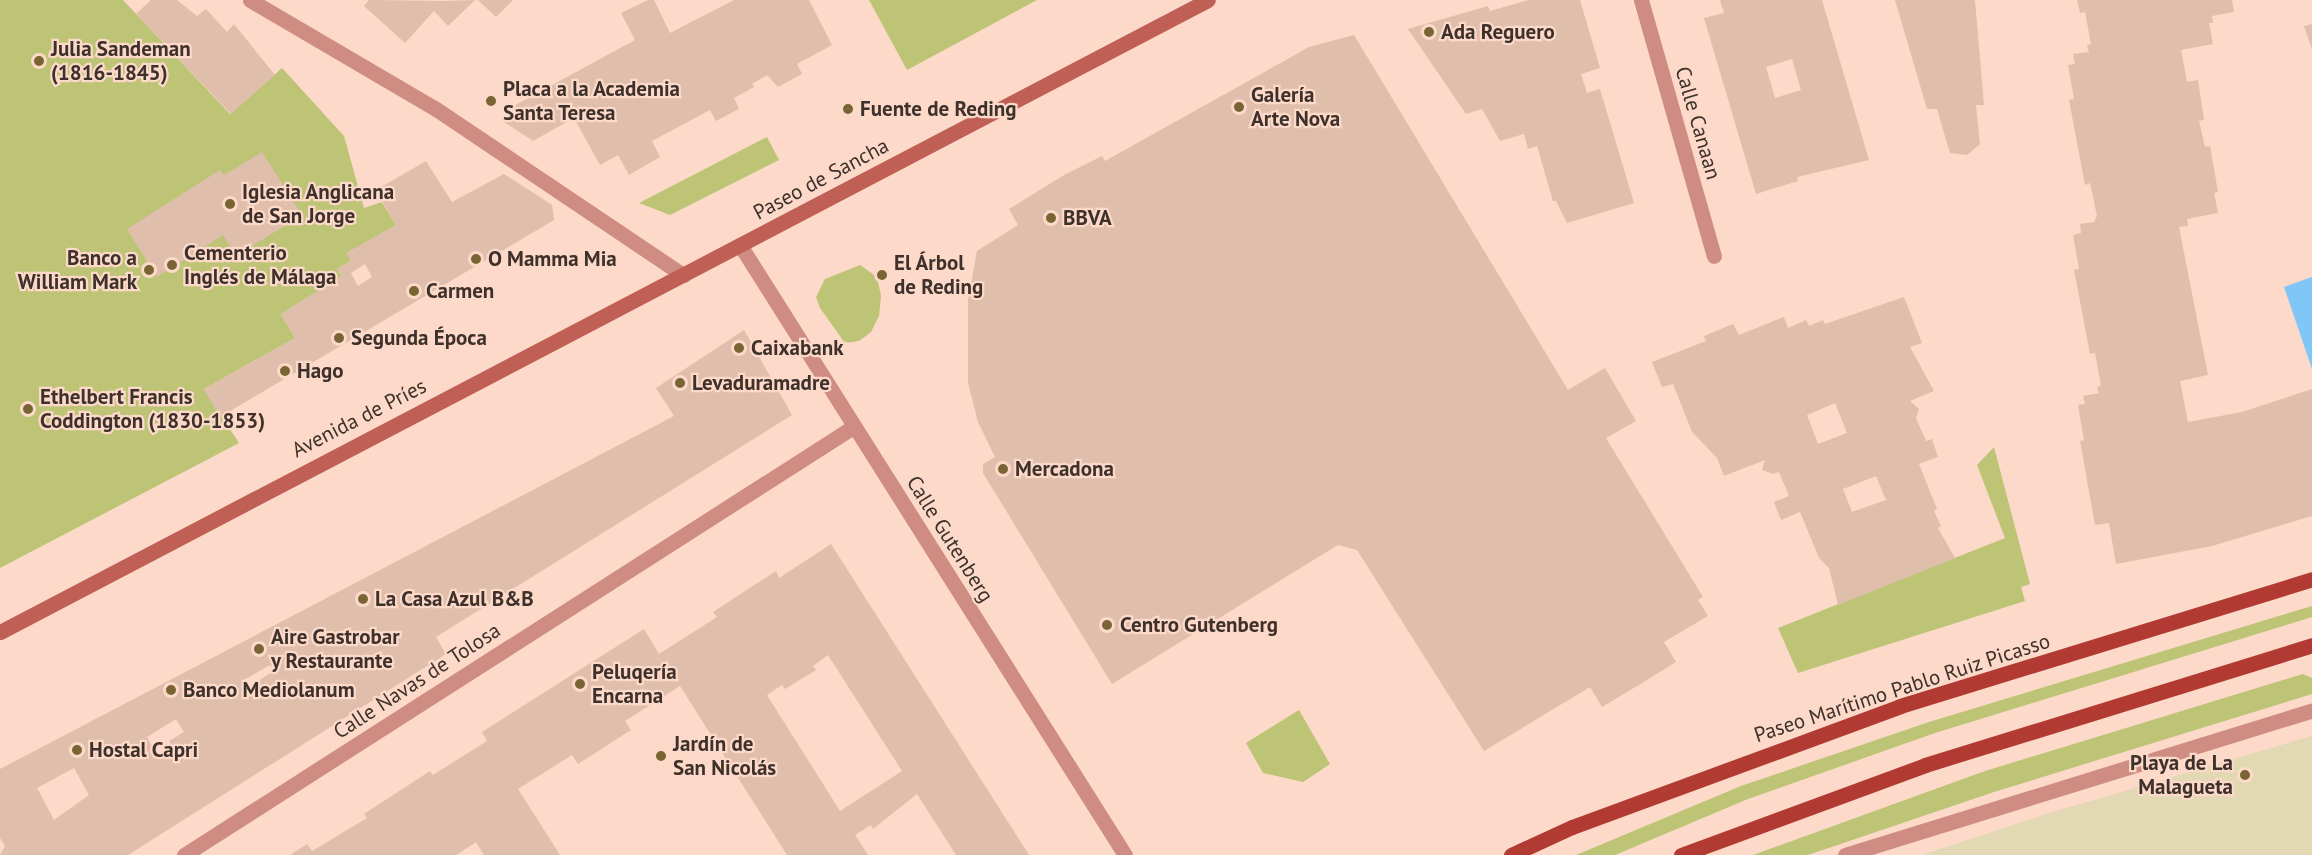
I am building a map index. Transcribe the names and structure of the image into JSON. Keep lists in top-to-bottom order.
{
  "streets": {
    "main road": ["Paseo de Sancha", "Avenida de Príes", "Paseo Marítimo Pablo Ruiz Picasso"],
    "street": ["Calle Canaan", "Calle Gutenberg", "Calle Navas de Tolosa"]
  },
  "crossings": [
    ["Paseo de Sancha", "Avenida de Príes"],
    ["Paseo de Sancha", "Calle Gutenberg"],
    ["Avenida de Príes", "Calle Gutenberg"],
    ["Calle Gutenberg", "Calle Navas de Tolosa"]
  ],
  "places": [
    "Ada Reguero",
    "Julia Sandeman (1816-1845)",
    "Placa a la Academia Santa Teresa",
    "Galería Arte Nova",
    "Fuente de Reding",
    "Iglesia Anglicana de San Jorge",
    "BBVA",
    "O Mamma Mia",
    "Cementerio Inglés de Málaga",
    "Banco a William Mark",
    "El Árbol de Reding",
    "Carmen",
    "Segunda Época",
    "Caixabank",
    "Hago",
    "Levaduramadre",
    "Ethelbert Francis Coddington (1830-1853)",
    "Mercadona",
    "La Casa Azul B&B",
    "Centro Gutenberg",
    "Aire Gastrobar y Restaurante",
    "Peluqería Encarna",
    "Banco Mediolanum",
    "Hostal Capri",
    "Jardín de San Nicolás",
    "Playa de La Malagueta"
  ]
}
